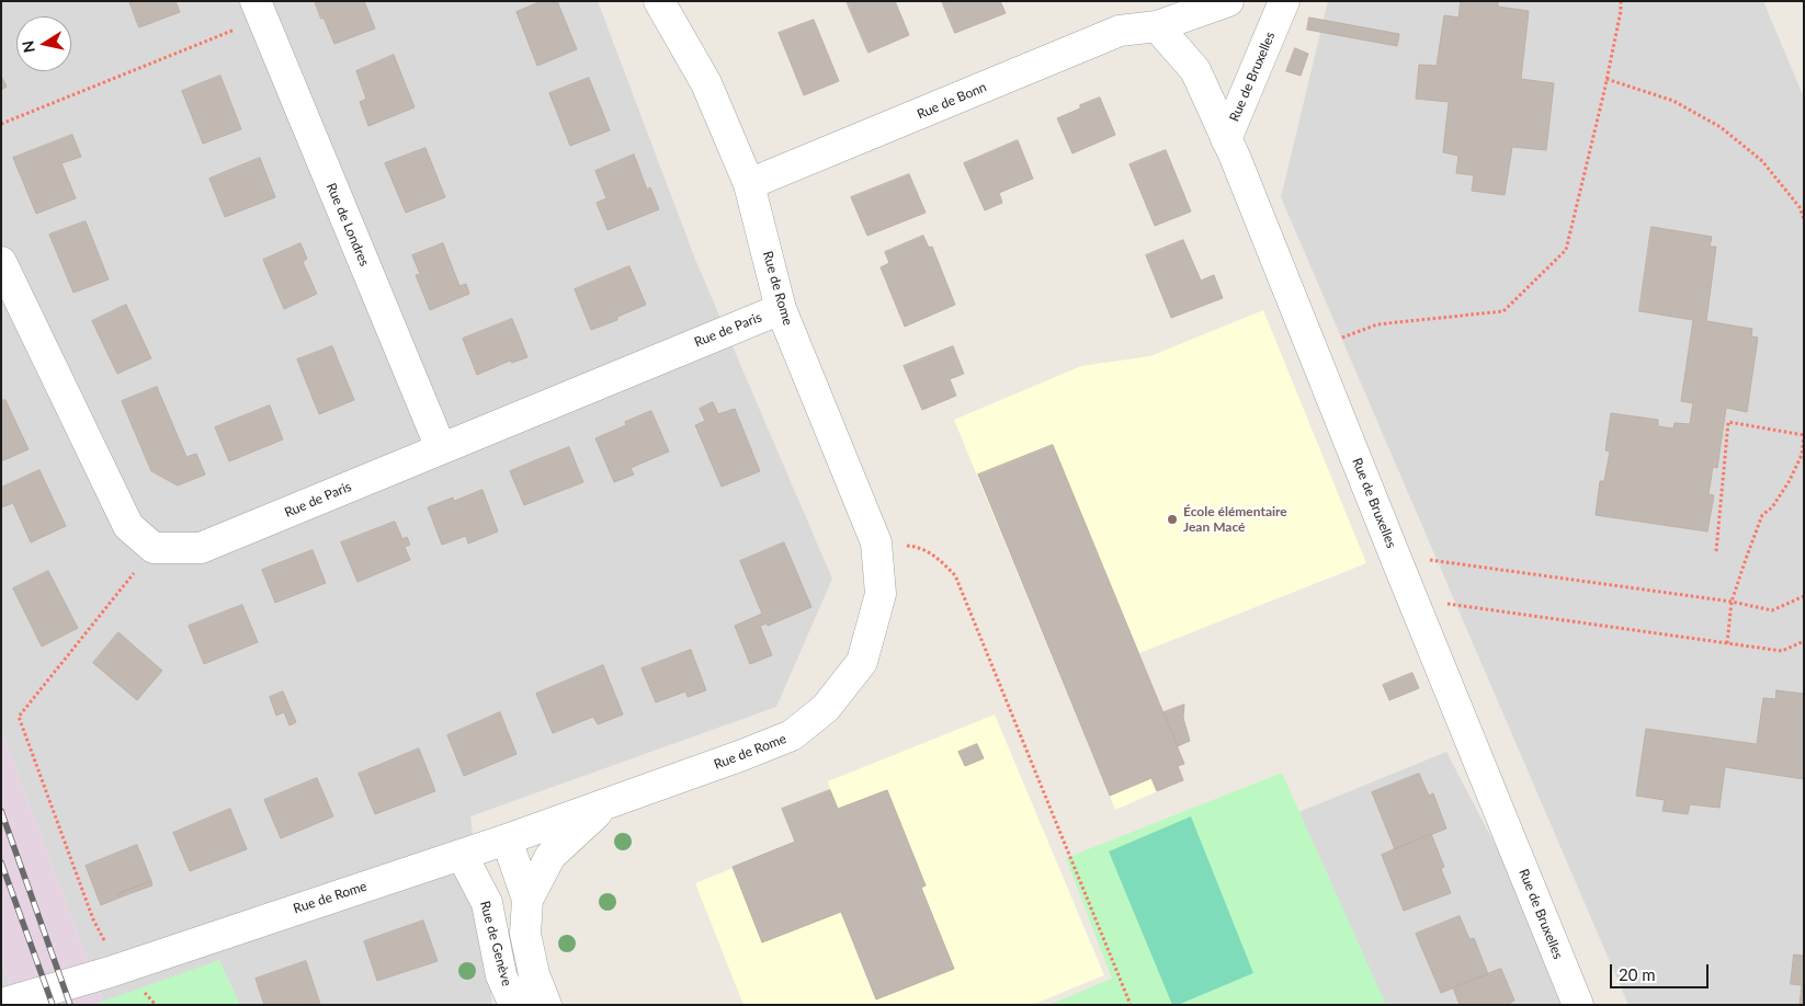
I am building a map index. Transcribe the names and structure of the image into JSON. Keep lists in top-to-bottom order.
{
  "streets": {
    "street": [
      "Rue de Bruxelles",
      "Rue de Bonn",
      "Rue de Londres",
      "Rue de Rome",
      "Rue de Paris",
      "Rue de Genève"
    ]
  },
  "crossings": [
    ["Rue de Bonn", "Rue de Rome"],
    ["Rue de Londres", "Rue de Paris"],
    ["Rue de Rome", "Rue de Paris"],
    ["Rue de Rome", "Rue de Genève"]
  ],
  "places": ["École élémentaire Jean Macé"],
  "scale_bar": "20 m",
  "north": "left"
}
